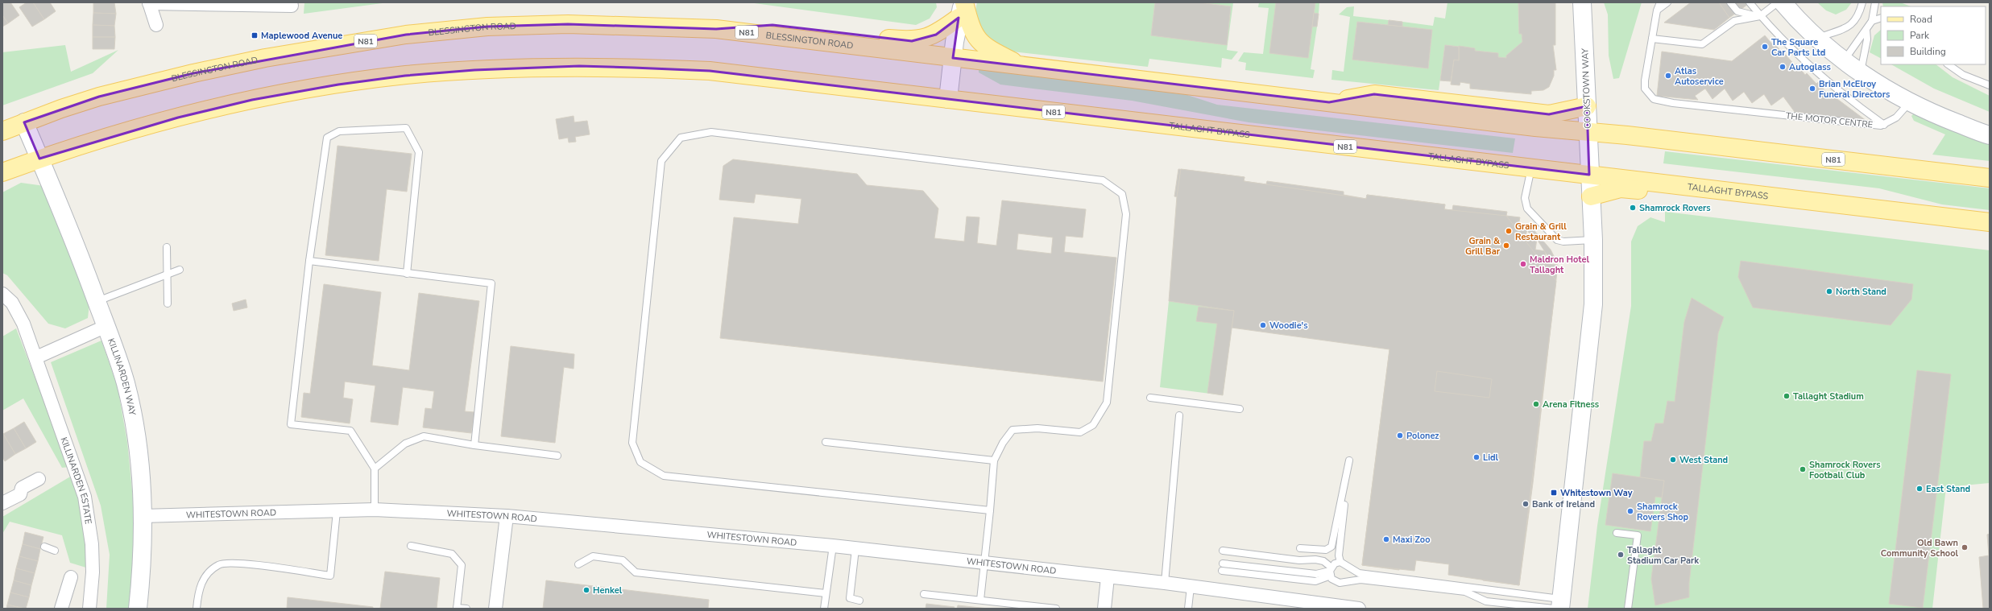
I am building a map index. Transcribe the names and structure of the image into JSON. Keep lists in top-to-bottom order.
{
  "streets": {
    "main road": ["BLESSINGTON ROAD", "N81", "TALLAGHT BYPASS"],
    "street": [
      "COOKSTOWN WAY",
      "KILLINARDEN WAY",
      "KILLINARDEN ESTATE",
      "WHITESTOWN ROAD"
    ],
    "lane": ["THE MOTOR CENTRE"]
  },
  "crossings": [
    ["BLESSINGTON ROAD", "N81"],
    ["BLESSINGTON ROAD", "KILLINARDEN WAY"],
    ["N81", "COOKSTOWN WAY"],
    ["N81", "TALLAGHT BYPASS"],
    ["N81", "KILLINARDEN WAY"],
    ["COOKSTOWN WAY", "TALLAGHT BYPASS"],
    ["KILLINARDEN WAY", "WHITESTOWN ROAD"]
  ],
  "places": {
    "transit": ["Maplewood Avenue", "Whitestown Way"],
    "other": [
      "The Square Car Parts Ltd",
      "Autoglass",
      "Atlas Autoservice",
      "Brian McElroy Funeral Directors",
      "Shamrock Rovers",
      "Grain & Grill Restaurant",
      "Grain & Grill Bar",
      "Maldron Hotel Tallaght",
      "North Stand",
      "Woodie's",
      "Tallaght Stadium",
      "Arena Fitness",
      "Polonez",
      "Lidl",
      "West Stand",
      "Shamrock Rovers Football Club",
      "East Stand",
      "Bank of Ireland",
      "Shamrock Rovers Shop",
      "Maxi Zoo",
      "Old Bawn Community School",
      "Tallaght Stadium Car Park",
      "Henkel"
    ]
  },
  "legend": ["Road", "Park", "Building"]
}
